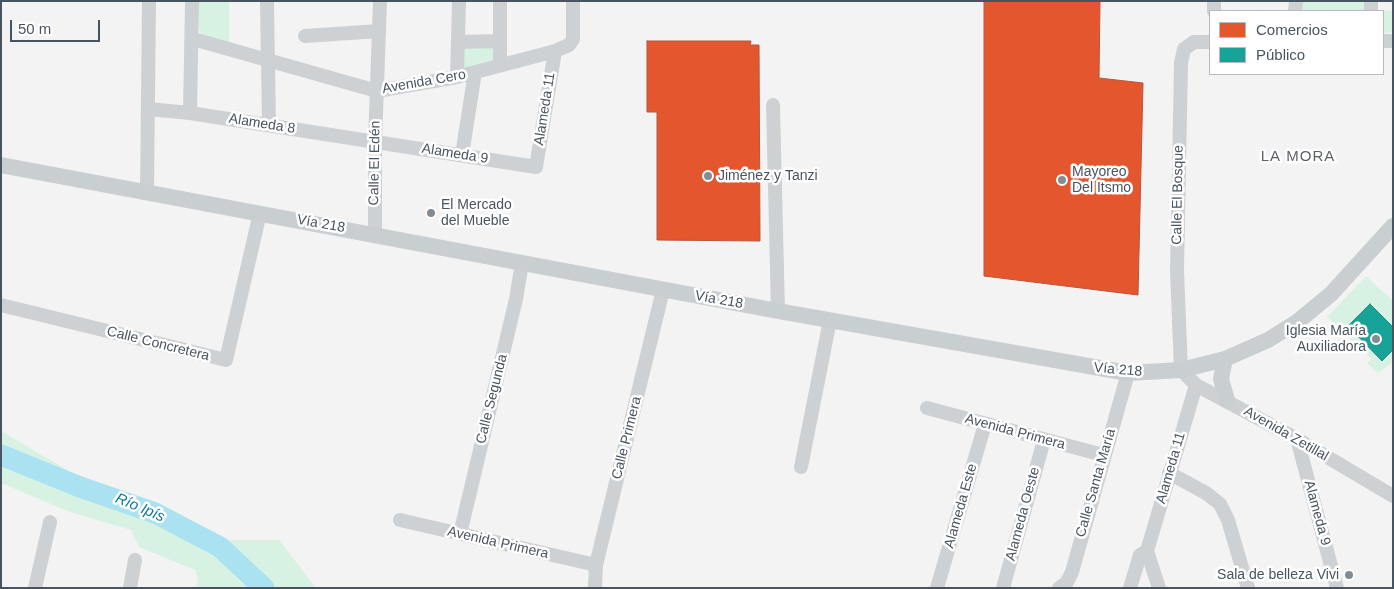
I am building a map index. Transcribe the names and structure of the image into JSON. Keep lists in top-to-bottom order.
{
  "streets": {
    "main road": ["Vía 218"],
    "street": [
      "Avenida Cero",
      "Alameda 11",
      "Alameda 8",
      "Alameda 9",
      "Calle El Edén",
      "Calle El Bosque",
      "Calle Concretera",
      "Calle Segunda",
      "Avenida Primera",
      "Avenida Zetillal",
      "Calle Primera",
      "Calle Santa María",
      "Alameda Este",
      "Alameda Oeste"
    ]
  },
  "crossings": [
    ["Avenida Cero", "Alameda 11"],
    ["Avenida Cero", "Calle El Edén"],
    ["Alameda 11", "Alameda 9"],
    ["Alameda 11", "Avenida Zetillal"],
    ["Alameda 8", "Alameda 9"],
    ["Alameda 8", "Calle El Edén"],
    ["Alameda 9", "Calle El Edén"],
    ["Alameda 9", "Avenida Zetillal"],
    ["Calle El Edén", "Vía 218"],
    ["Calle El Bosque", "Vía 218"],
    ["Calle El Bosque", "Avenida Zetillal"],
    ["Vía 218", "Calle Concretera"],
    ["Vía 218", "Calle Segunda"],
    ["Vía 218", "Avenida Zetillal"],
    ["Vía 218", "Calle Primera"],
    ["Vía 218", "Calle Santa María"],
    ["Calle Segunda", "Avenida Primera"],
    ["Avenida Primera", "Calle Primera"],
    ["Avenida Primera", "Calle Santa María"],
    ["Avenida Primera", "Alameda Este"],
    ["Avenida Primera", "Alameda Oeste"]
  ],
  "districts": ["LA MORA"],
  "water": ["Río Ipís"],
  "places": [
    "Jiménez y Tanzi",
    "Mayoreo Del Itsmo",
    "El Mercado del Mueble",
    "Iglesia María Auxiliadora",
    "Sala de belleza Vivi"
  ],
  "legend": ["Comercios", "Público"],
  "scale_bar": "50 m"
}
